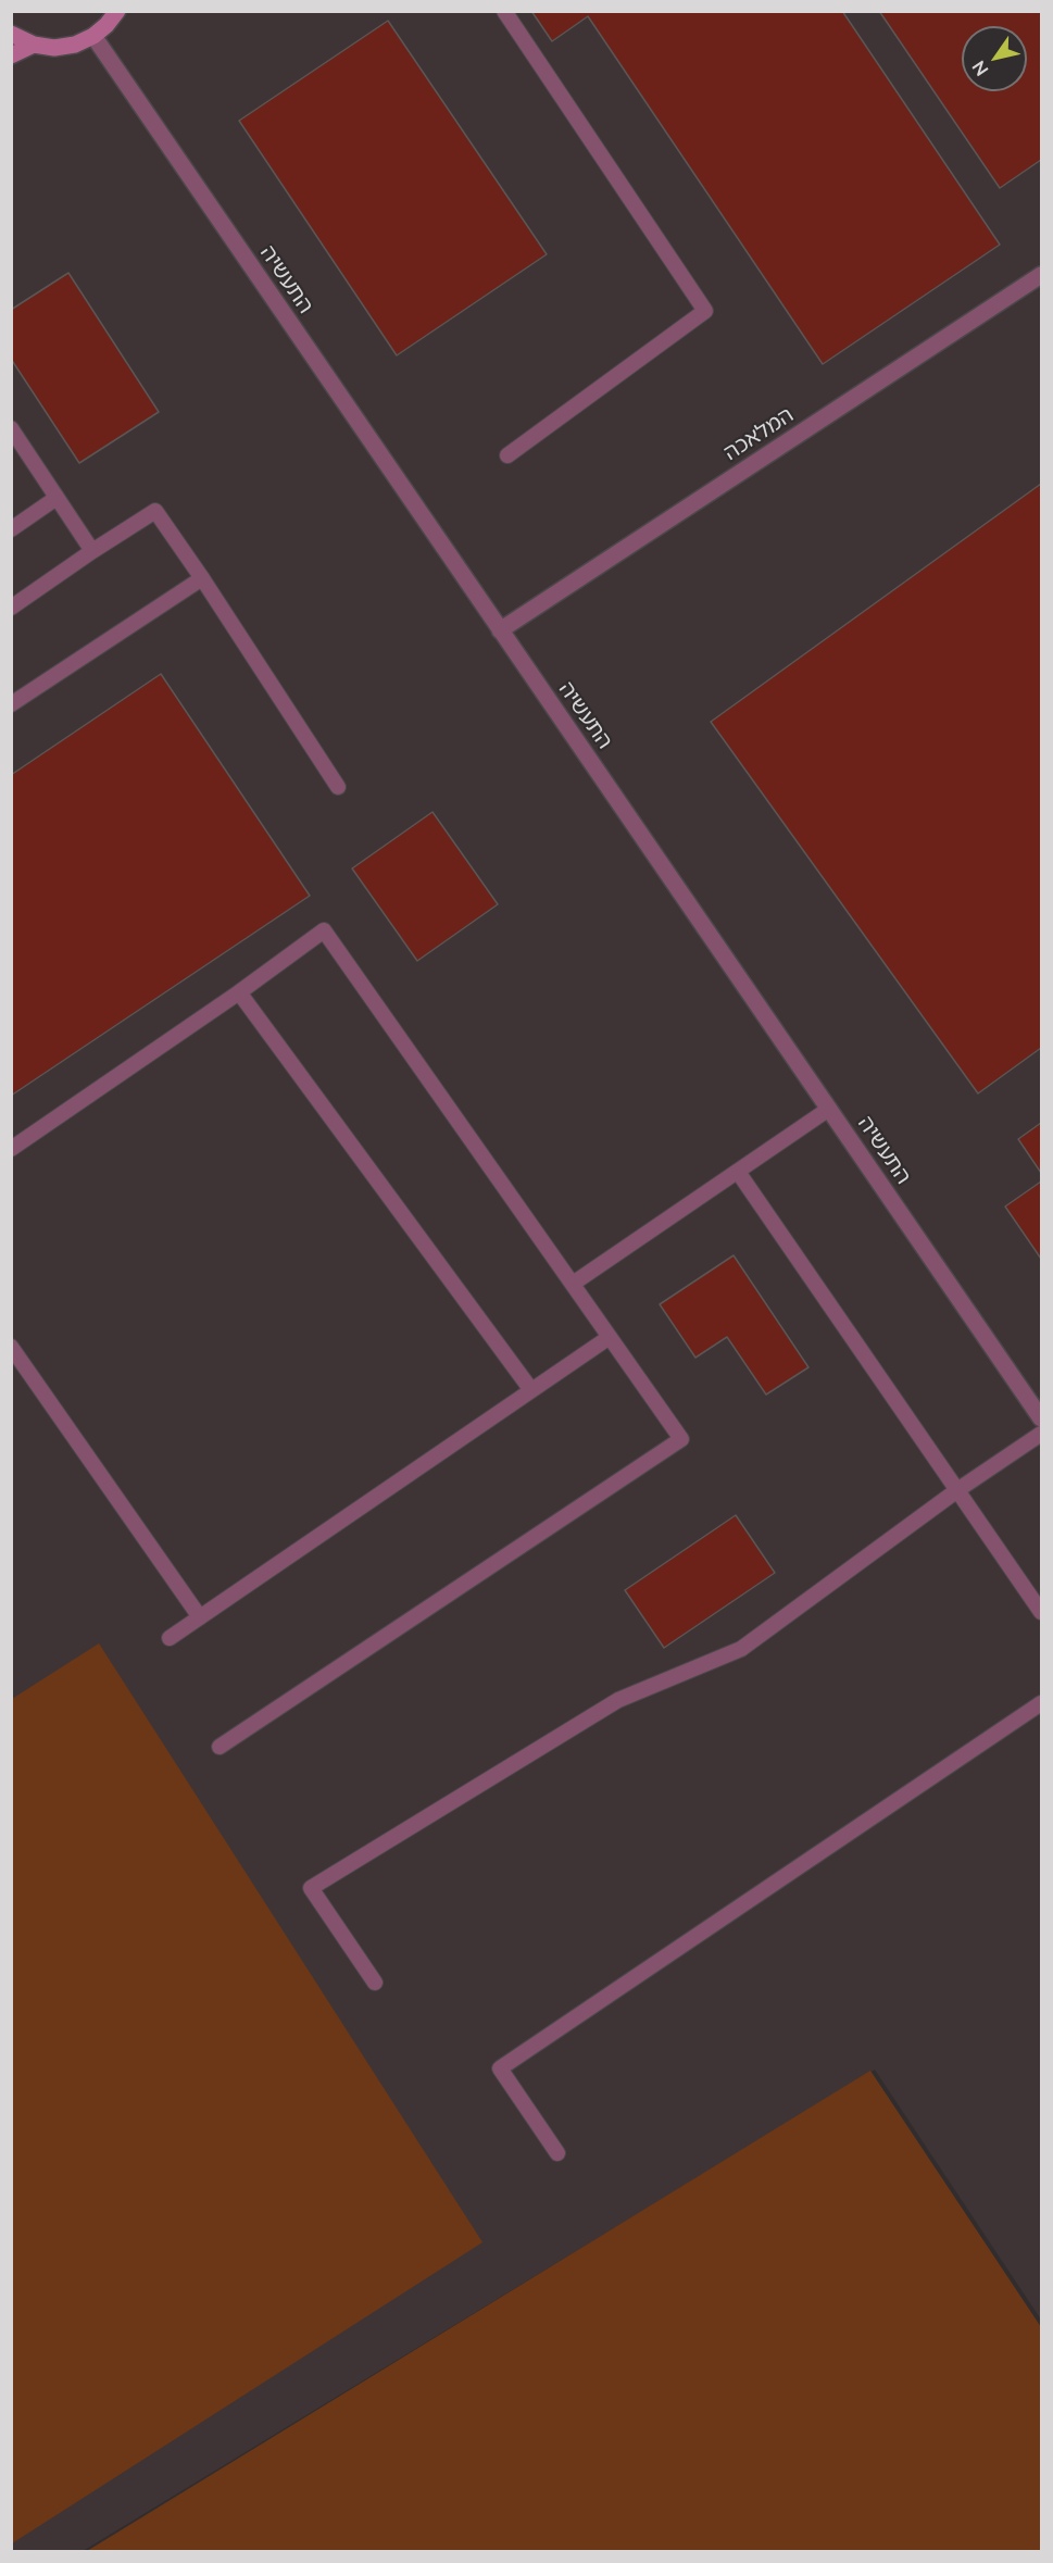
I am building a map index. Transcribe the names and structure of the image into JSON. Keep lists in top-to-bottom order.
{
  "streets": {
    "street": ["התעשיה", "המלאכה"]
  },
  "crossings": [
    ["התעשיה", "המלאכה"]
  ],
  "north": "bottom left"
}
